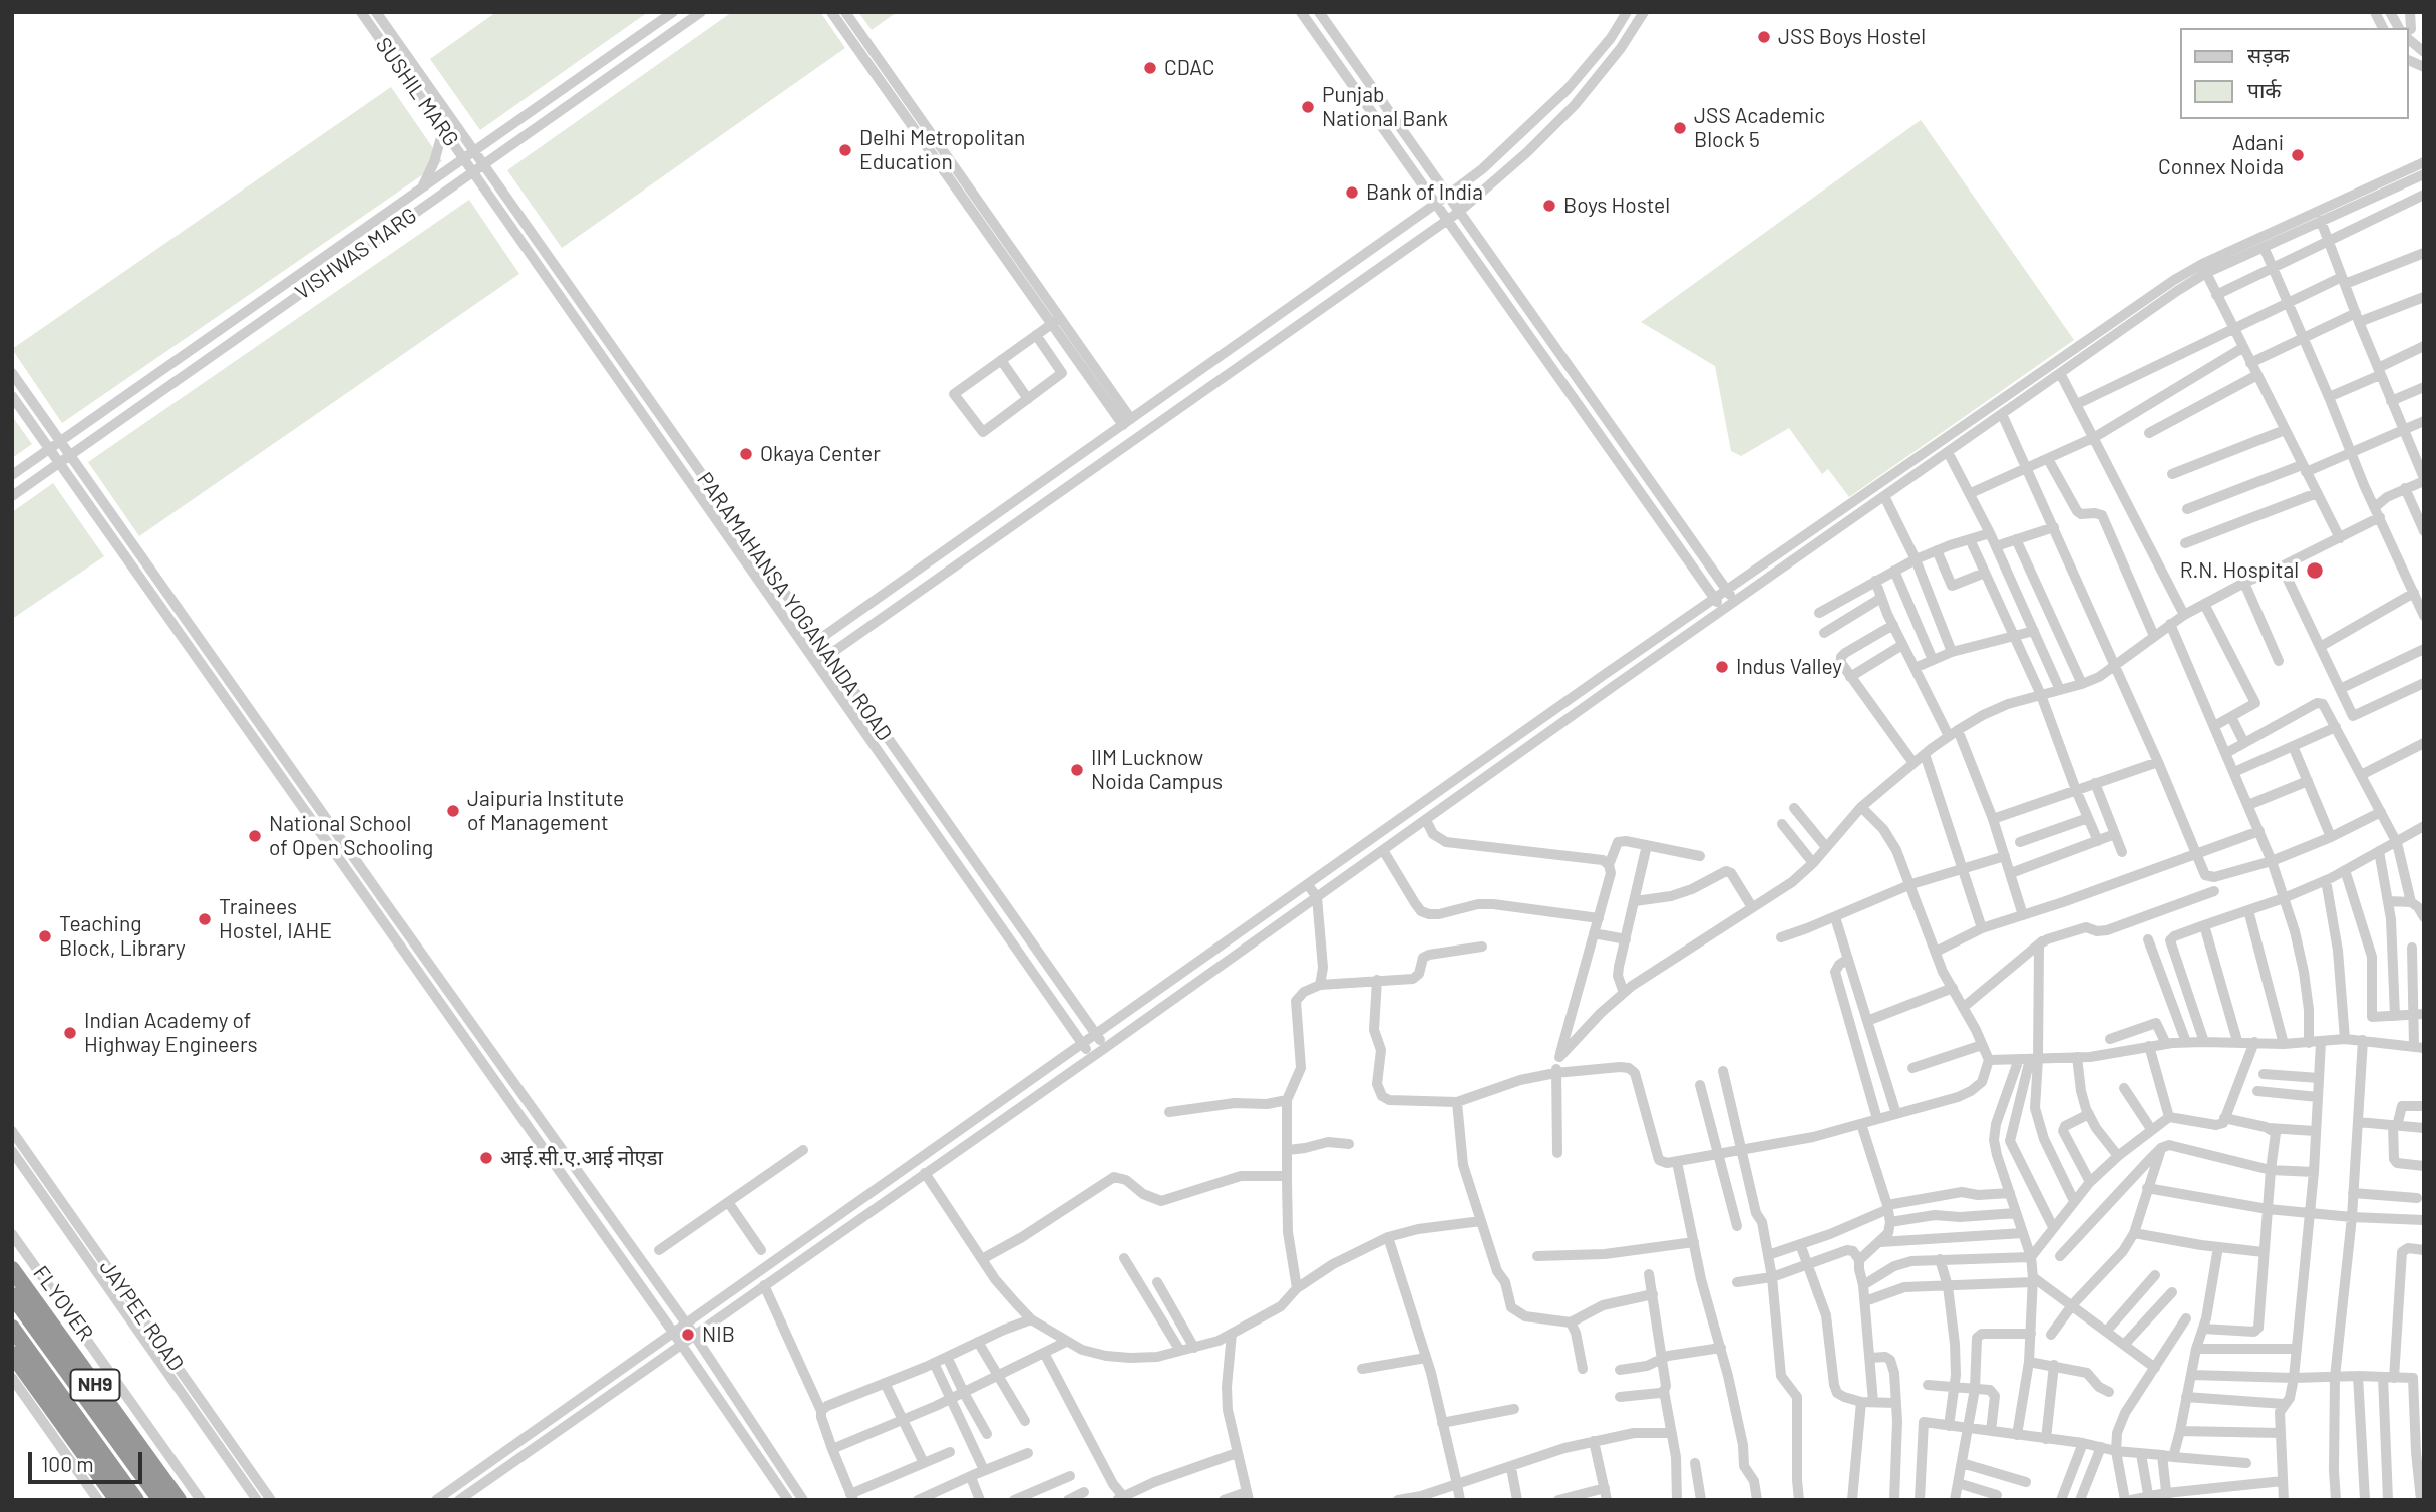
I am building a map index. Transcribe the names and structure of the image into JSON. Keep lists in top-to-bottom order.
{
  "streets": {
    "highway": ["FLYOVER", "NH9"],
    "street": [
      "SUSHIL MARG",
      "VISHWAS MARG",
      "PARAMAHANSA YOGANANDA ROAD",
      "JAYPEE ROAD"
    ]
  },
  "crossings": [
    ["SUSHIL MARG", "VISHWAS MARG"],
    ["SUSHIL MARG", "PARAMAHANSA YOGANANDA ROAD"],
    ["VISHWAS MARG", "PARAMAHANSA YOGANANDA ROAD"]
  ],
  "places": [
    "JSS Boys Hostel",
    "CDAC",
    "Punjab National Bank",
    "JSS Academic Block 5",
    "Delhi Metropolitan Education",
    "Adani Connex Noida",
    "Bank of India",
    "Boys Hostel",
    "Okaya Center",
    "R.N. Hospital",
    "Indus Valley",
    "IIM Lucknow Noida Campus",
    "Jaipuria Institute of Management",
    "National School of Open Schooling",
    "Trainees Hostel, IAHE",
    "Teaching Block, Library",
    "Indian Academy of Highway Engineers",
    "आई.सी.ए.आई नोएडा",
    "NIB"
  ],
  "legend": ["सड़क", "पार्क"],
  "scale_bar": "100 m"
}
